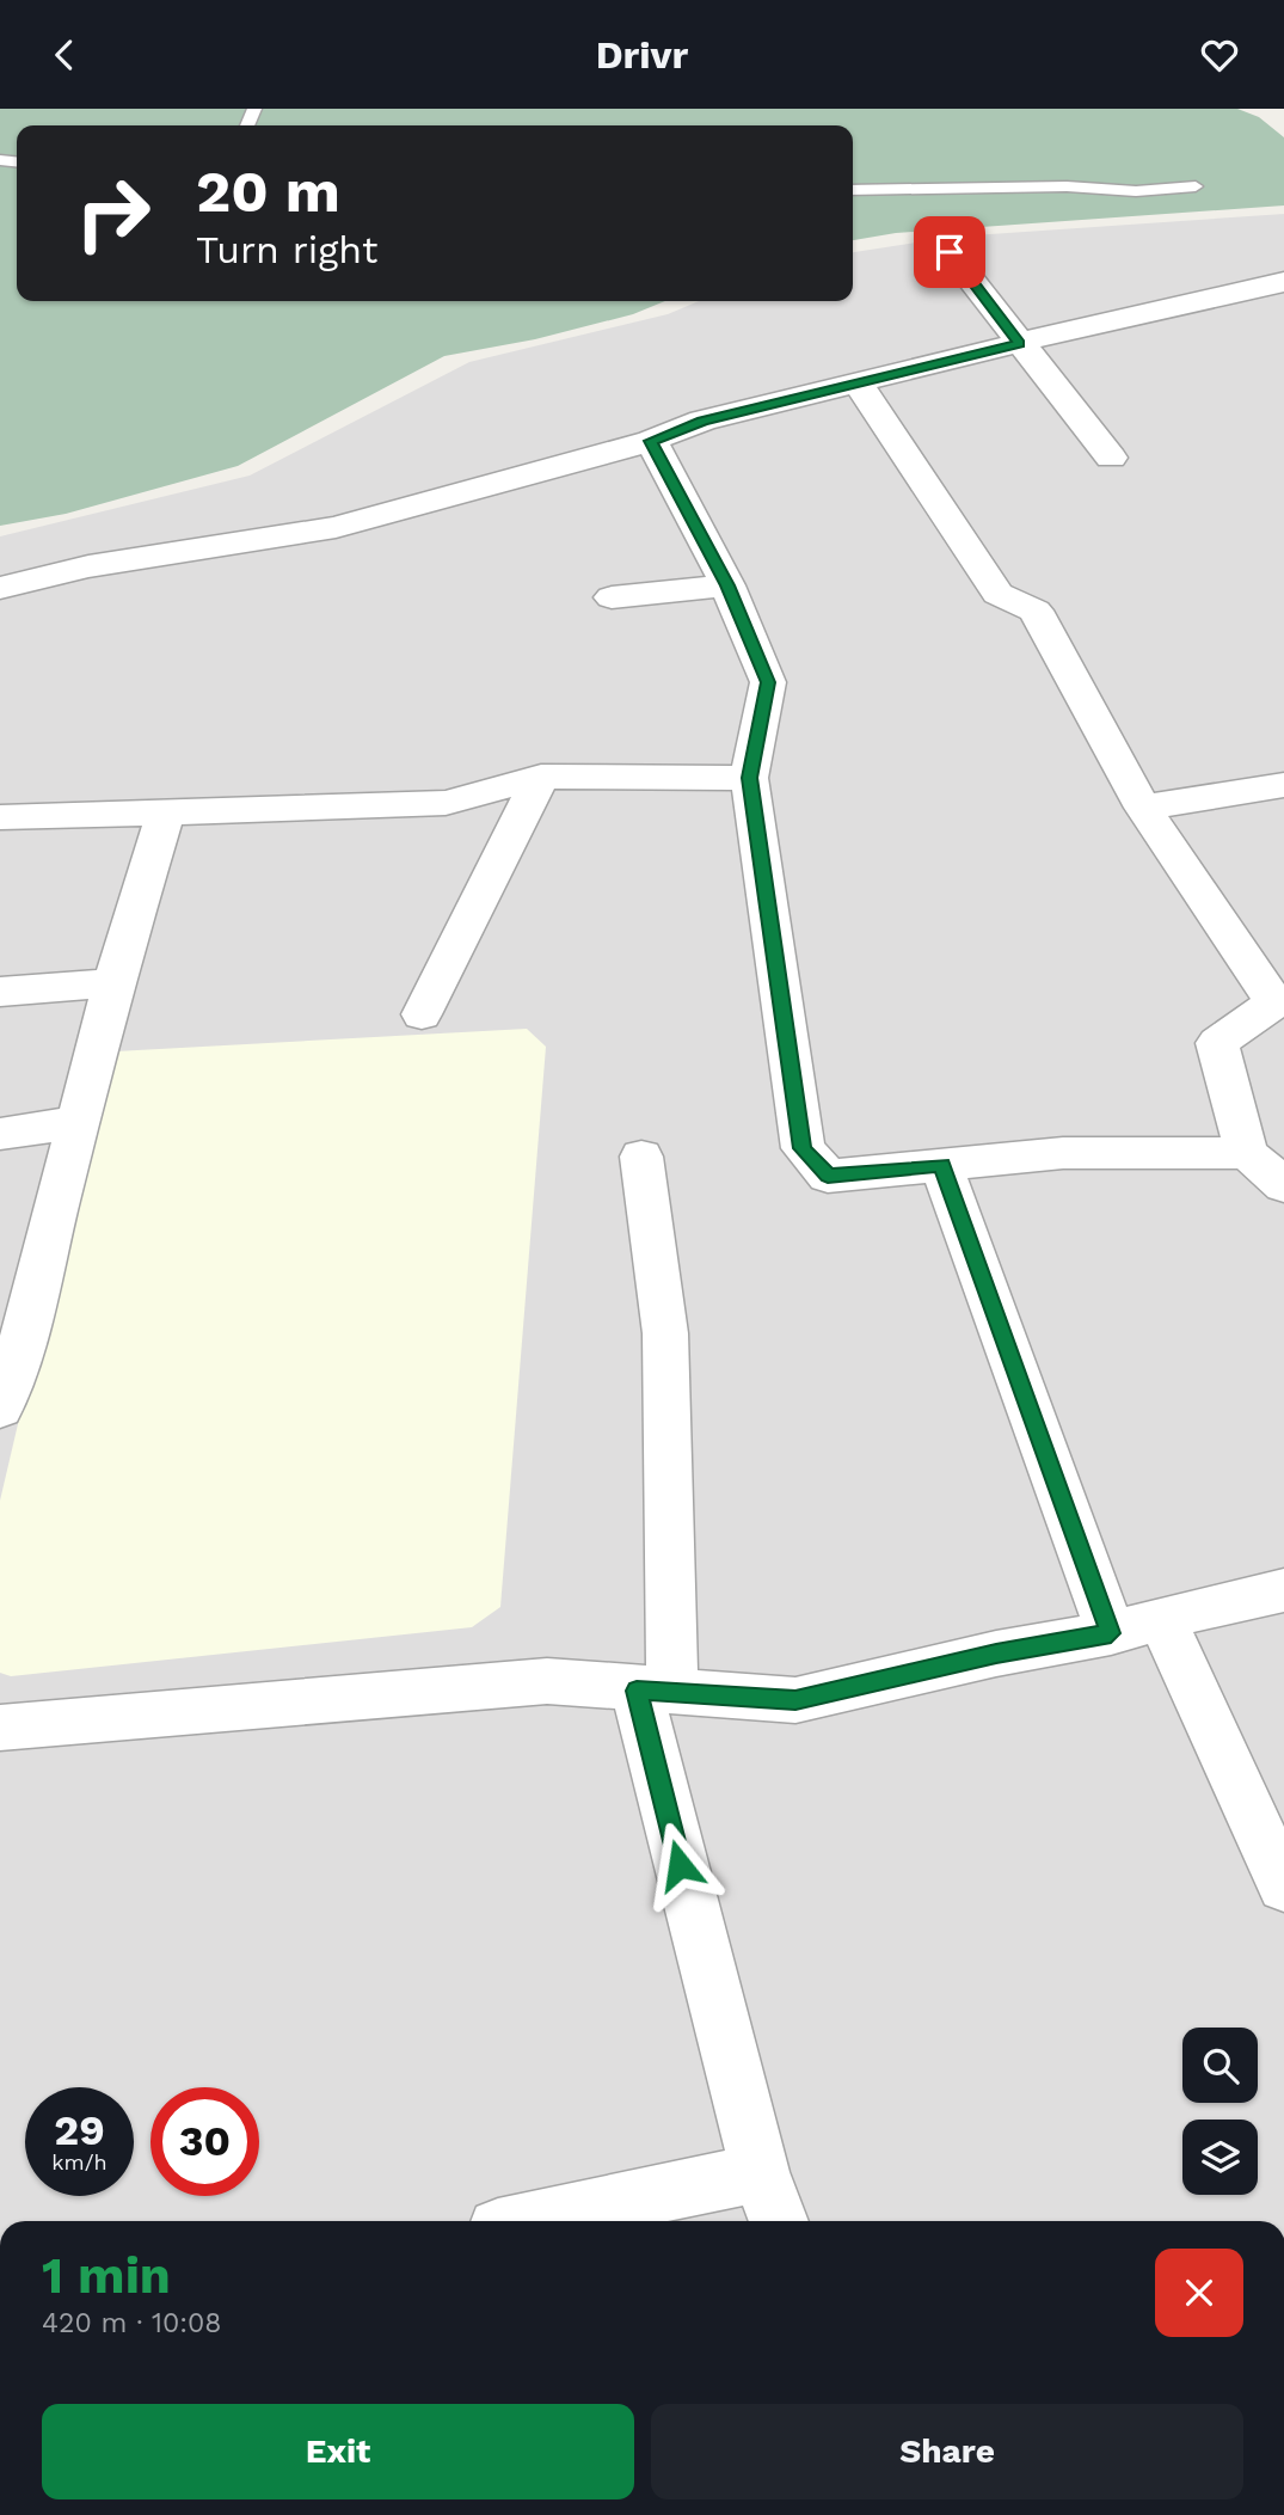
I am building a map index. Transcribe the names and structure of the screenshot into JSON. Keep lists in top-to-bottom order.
{
  "page": {
    "header": "Drivr",
    "turn": ["20 m", "Turn right"],
    "speed": "29 km/h",
    "limit": "30",
    "heading": ["1 min", "420 m · 10:08"],
    "buttons": ["Exit", "Share"]
  }
}
